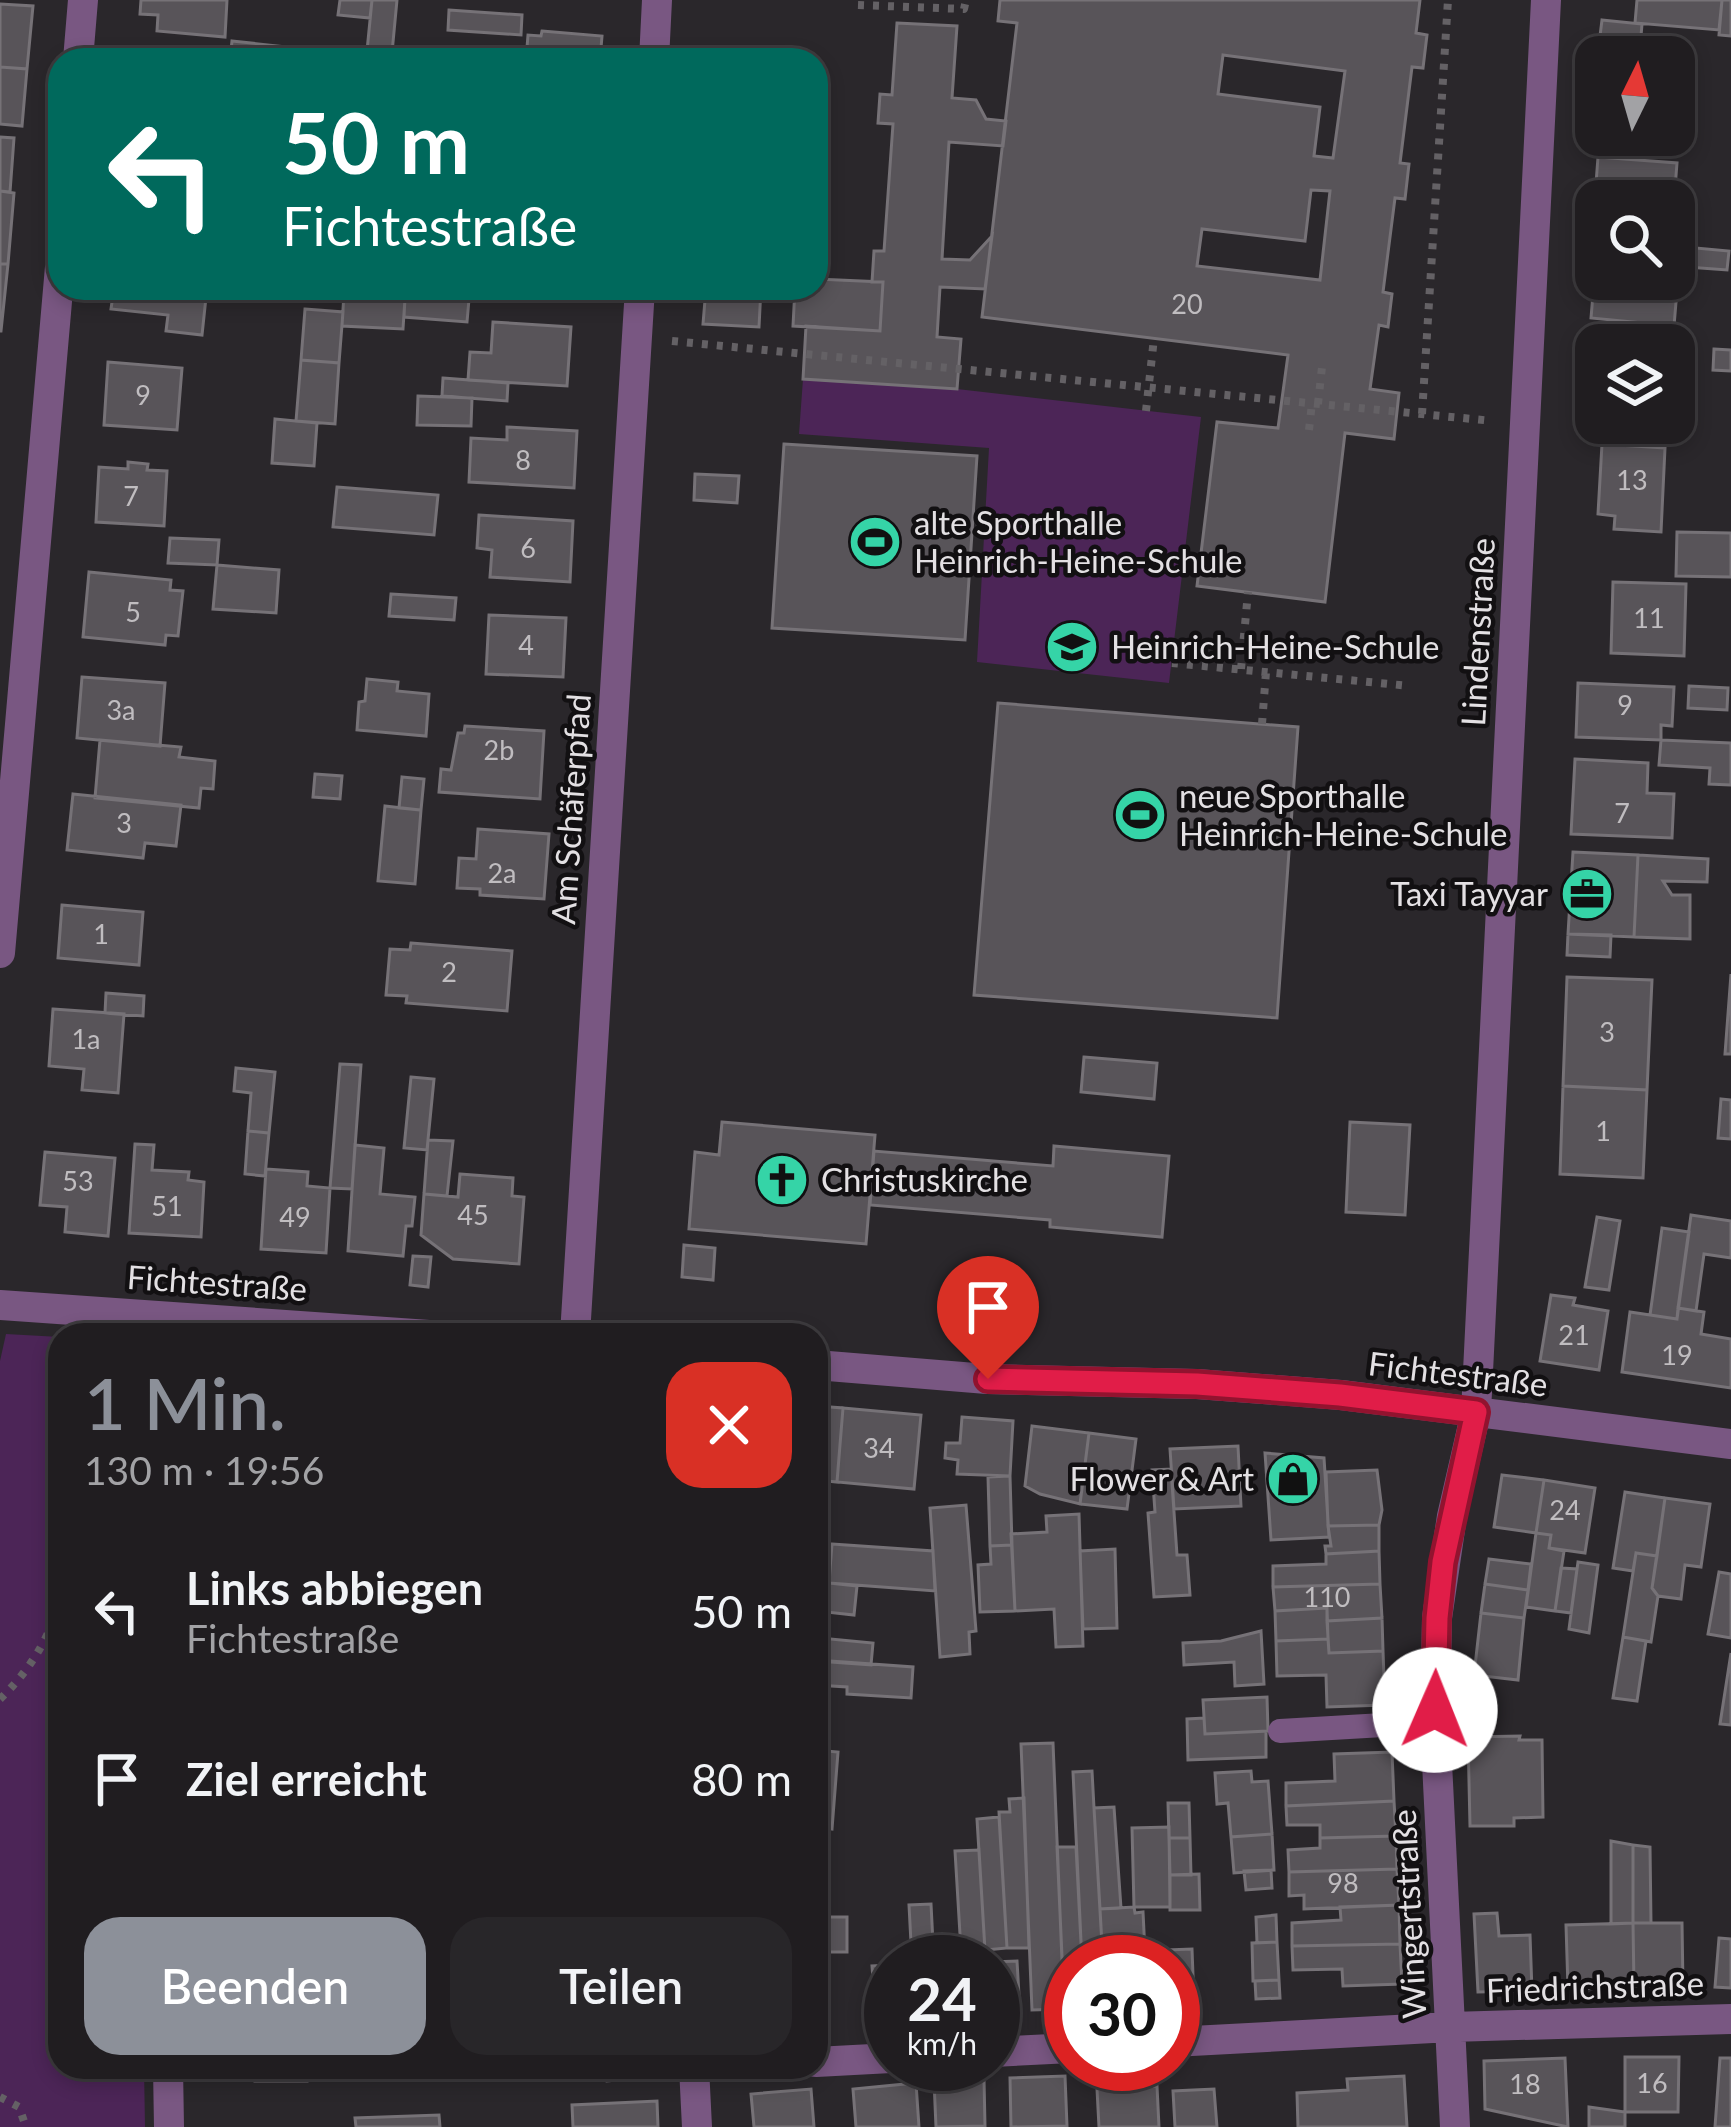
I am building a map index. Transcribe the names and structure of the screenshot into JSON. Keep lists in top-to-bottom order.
{
  "streets": {
    "street": [
      "Lindenstraße",
      "Am Schäferpfad",
      "Fichtestraße",
      "Wingertstraße",
      "Friedrichstraße"
    ]
  },
  "crossings": [
    ["Lindenstraße", "Fichtestraße"],
    ["Lindenstraße", "Wingertstraße"],
    ["Fichtestraße", "Wingertstraße"],
    ["Wingertstraße", "Friedrichstraße"]
  ],
  "places": {
    "sports": ["alte Sporthalle Heinrich-Heine-Schule", "neue Sporthalle Heinrich-Heine-Schule"],
    "school or university": ["Heinrich-Heine-Schule"],
    "office": ["Taxi Tayyar"],
    "church": ["Christuskirche"],
    "shop": ["Flower & Art"]
  },
  "house_numbers": [
    "20",
    "9",
    "8",
    "13",
    "7",
    "6",
    "5",
    "11",
    "4",
    "9",
    "3a",
    "2b",
    "7",
    "3",
    "2a",
    "1",
    "2",
    "3",
    "1a",
    "1",
    "53",
    "51",
    "45",
    "49",
    "21",
    "19",
    "34",
    "24",
    "110",
    "98",
    "16",
    "18"
  ],
  "north": "top",
  "page": {
    "turn": ["50 m", "Fichtestraße"],
    "heading": ["1 Min.", "130 m · 19:56"],
    "list": [
      {
        "name": "Links abbiegen",
        "note": "Fichtestraße",
        "value": "50 m"
      },
      {
        "name": "Ziel erreicht",
        "value": "80 m"
      }
    ],
    "buttons": ["Beenden", "Teilen"],
    "speed": "24 km/h",
    "limit": "30"
  }
}
